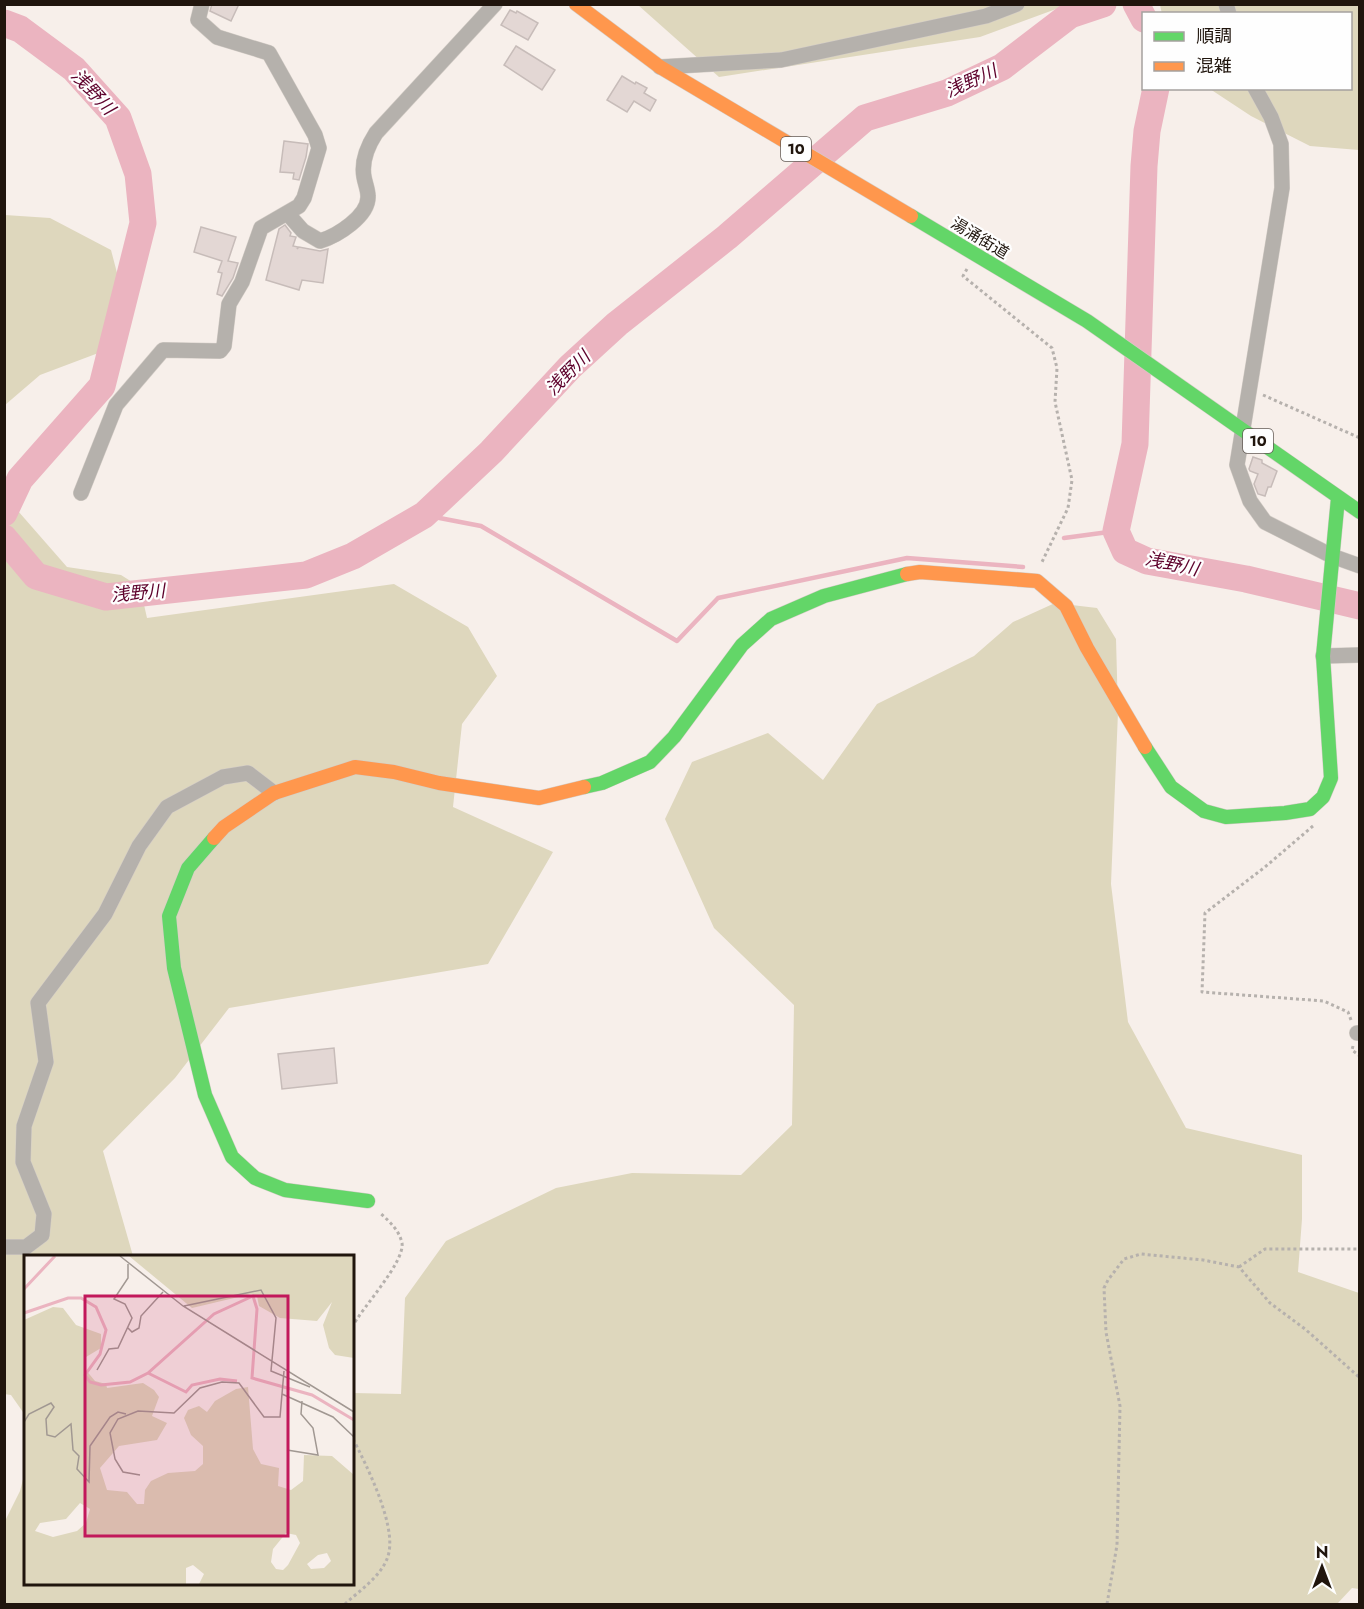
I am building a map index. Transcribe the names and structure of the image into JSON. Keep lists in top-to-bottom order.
{
  "streets": {
    "street": ["10", "湯涌街道"]
  },
  "water": ["浅野川"],
  "legend": ["順調", "混雑"],
  "north": "top"
}
